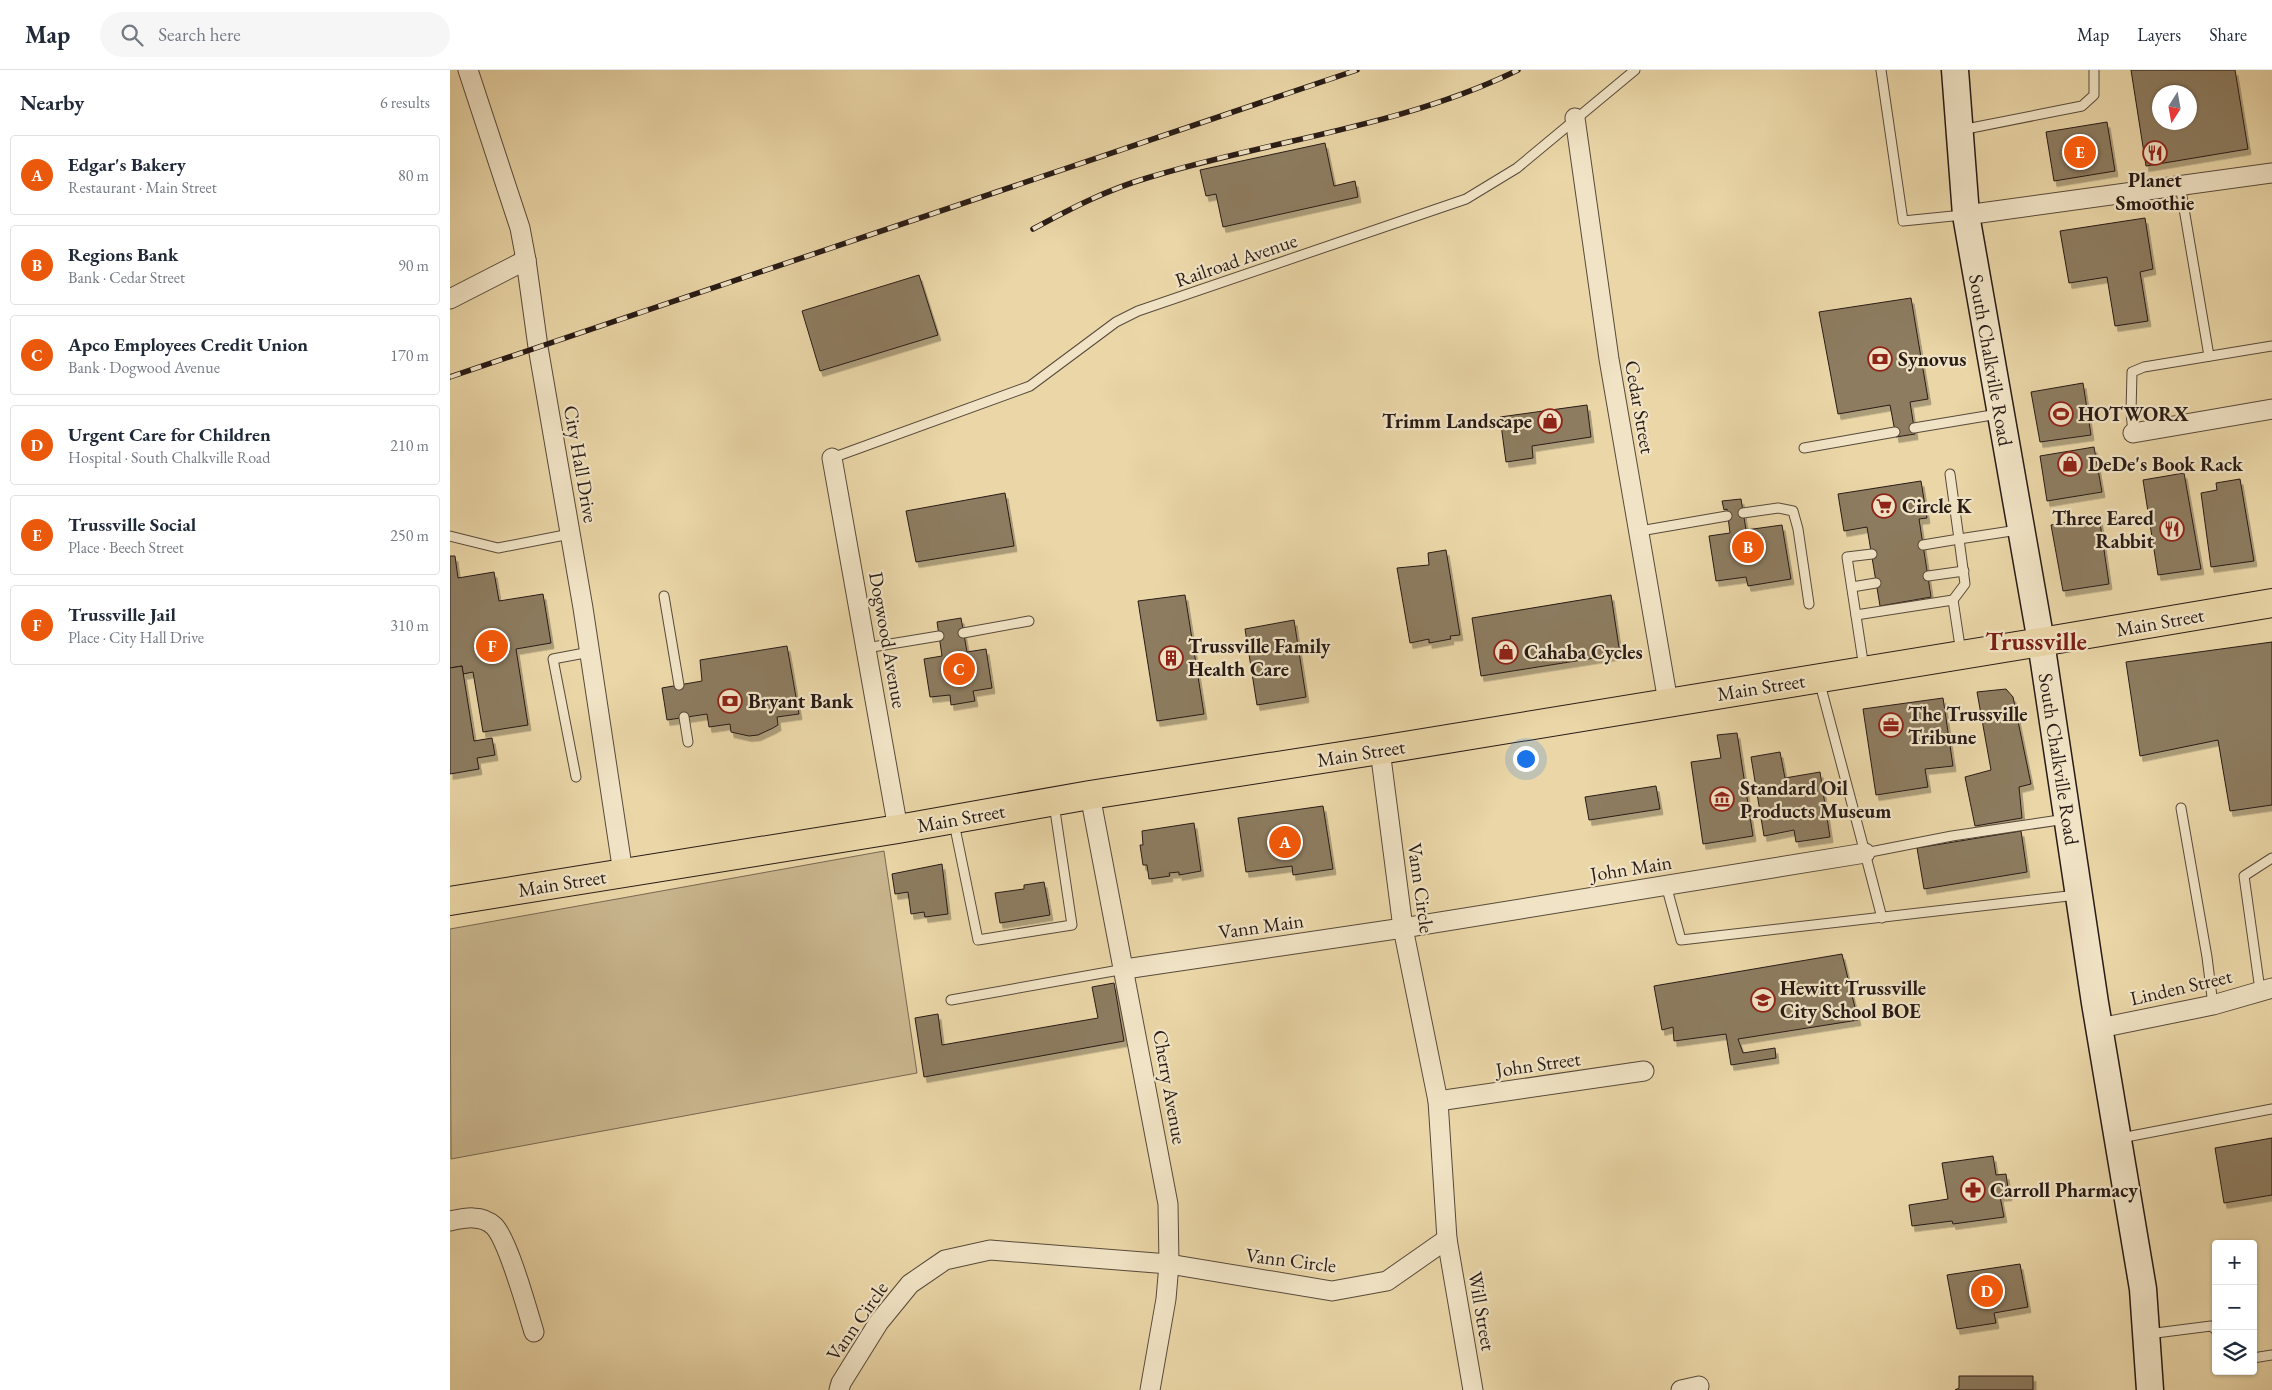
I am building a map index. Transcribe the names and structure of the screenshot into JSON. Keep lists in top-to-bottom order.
{
  "streets": {
    "main road": ["South Chalkville Road", "Main Street"],
    "street": [
      "Cedar Street",
      "City Hall Drive",
      "Dogwood Avenue",
      "John Main",
      "Vann Circle",
      "Vann Main",
      "Linden Street",
      "John Street",
      "Cherry Avenue",
      "Will Street"
    ],
    "lane": ["Railroad Avenue"]
  },
  "crossings": [
    ["Railroad Avenue", "Cedar Street"],
    ["Railroad Avenue", "Dogwood Avenue"],
    ["South Chalkville Road", "Main Street"],
    ["South Chalkville Road", "Linden Street"],
    ["Cedar Street", "Main Street"],
    ["City Hall Drive", "Main Street"],
    ["Main Street", "Dogwood Avenue"],
    ["Main Street", "Vann Circle"],
    ["Main Street", "Cherry Avenue"],
    ["John Main", "Vann Circle"],
    ["John Main", "Vann Main"],
    ["Vann Circle", "Vann Main"],
    ["Vann Circle", "John Street"],
    ["Vann Circle", "Cherry Avenue"],
    ["Vann Circle", "Will Street"],
    ["Vann Main", "Cherry Avenue"]
  ],
  "districts": ["Trussville"],
  "places": {
    "restaurant": ["Planet Smoothie", "Three Eared Rabbit"],
    "bank": ["Synovus", "Bryant Bank"],
    "sports": ["HOTWORX"],
    "shop": ["Trimm Landscape", "DeDe's Book Rack", "Cahaba Cycles"],
    "supermarket": ["Circle K"],
    "building": ["Trussville Family Health Care"],
    "office": ["The Trussville Tribune"],
    "museum": ["Standard Oil Products Museum"],
    "school or university": ["Hewitt Trussville City School BOE"],
    "pharmacy": ["Carroll Pharmacy"]
  },
  "north": "bottom",
  "page": {
    "header": "Map",
    "search": "Search here",
    "nav": ["Map", "Layers", "Share"],
    "heading": ["Nearby", "6 results"],
    "pins": [
      "E",
      "B",
      "F",
      "C",
      "A",
      "D"
    ],
    "list": [
      {
        "mark": "A",
        "name": "Edgar's Bakery",
        "note": "Restaurant · Main Street",
        "value": "80 m"
      },
      {
        "mark": "B",
        "name": "Regions Bank",
        "note": "Bank · Cedar Street",
        "value": "90 m"
      },
      {
        "mark": "C",
        "name": "Apco Employees Credit Union",
        "note": "Bank · Dogwood Avenue",
        "value": "170 m"
      },
      {
        "mark": "D",
        "name": "Urgent Care for Children",
        "note": "Hospital · South Chalkville Road",
        "value": "210 m"
      },
      {
        "mark": "E",
        "name": "Trussville Social",
        "note": "Place · Beech Street",
        "value": "250 m"
      },
      {
        "mark": "F",
        "name": "Trussville Jail",
        "note": "Place · City Hall Drive",
        "value": "310 m"
      }
    ],
    "map_buttons": ["+", "−"]
  }
}
